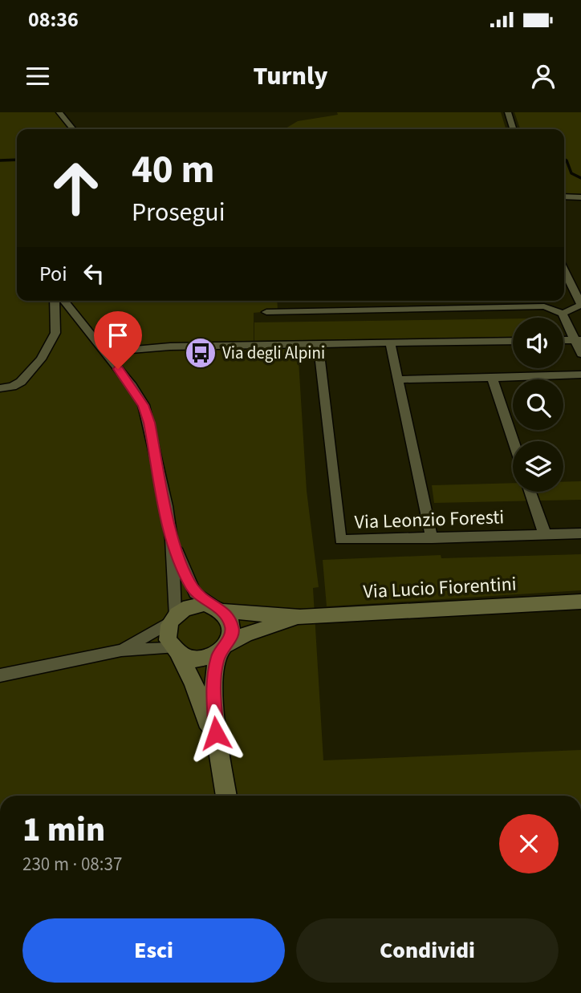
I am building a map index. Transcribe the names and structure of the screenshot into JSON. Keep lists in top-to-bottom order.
{
  "streets": {
    "street": ["Via Leonzio Foresti", "Via Lucio Fiorentini"]
  },
  "places": {
    "bus stop": ["Via degli Alpini"]
  },
  "page": {
    "status": "08:36",
    "header": "Turnly",
    "turn": ["40 m", "Prosegui"],
    "then": "Poi",
    "heading": ["1 min", "230 m · 08:37"],
    "buttons": ["Esci", "Condividi"]
  }
}
